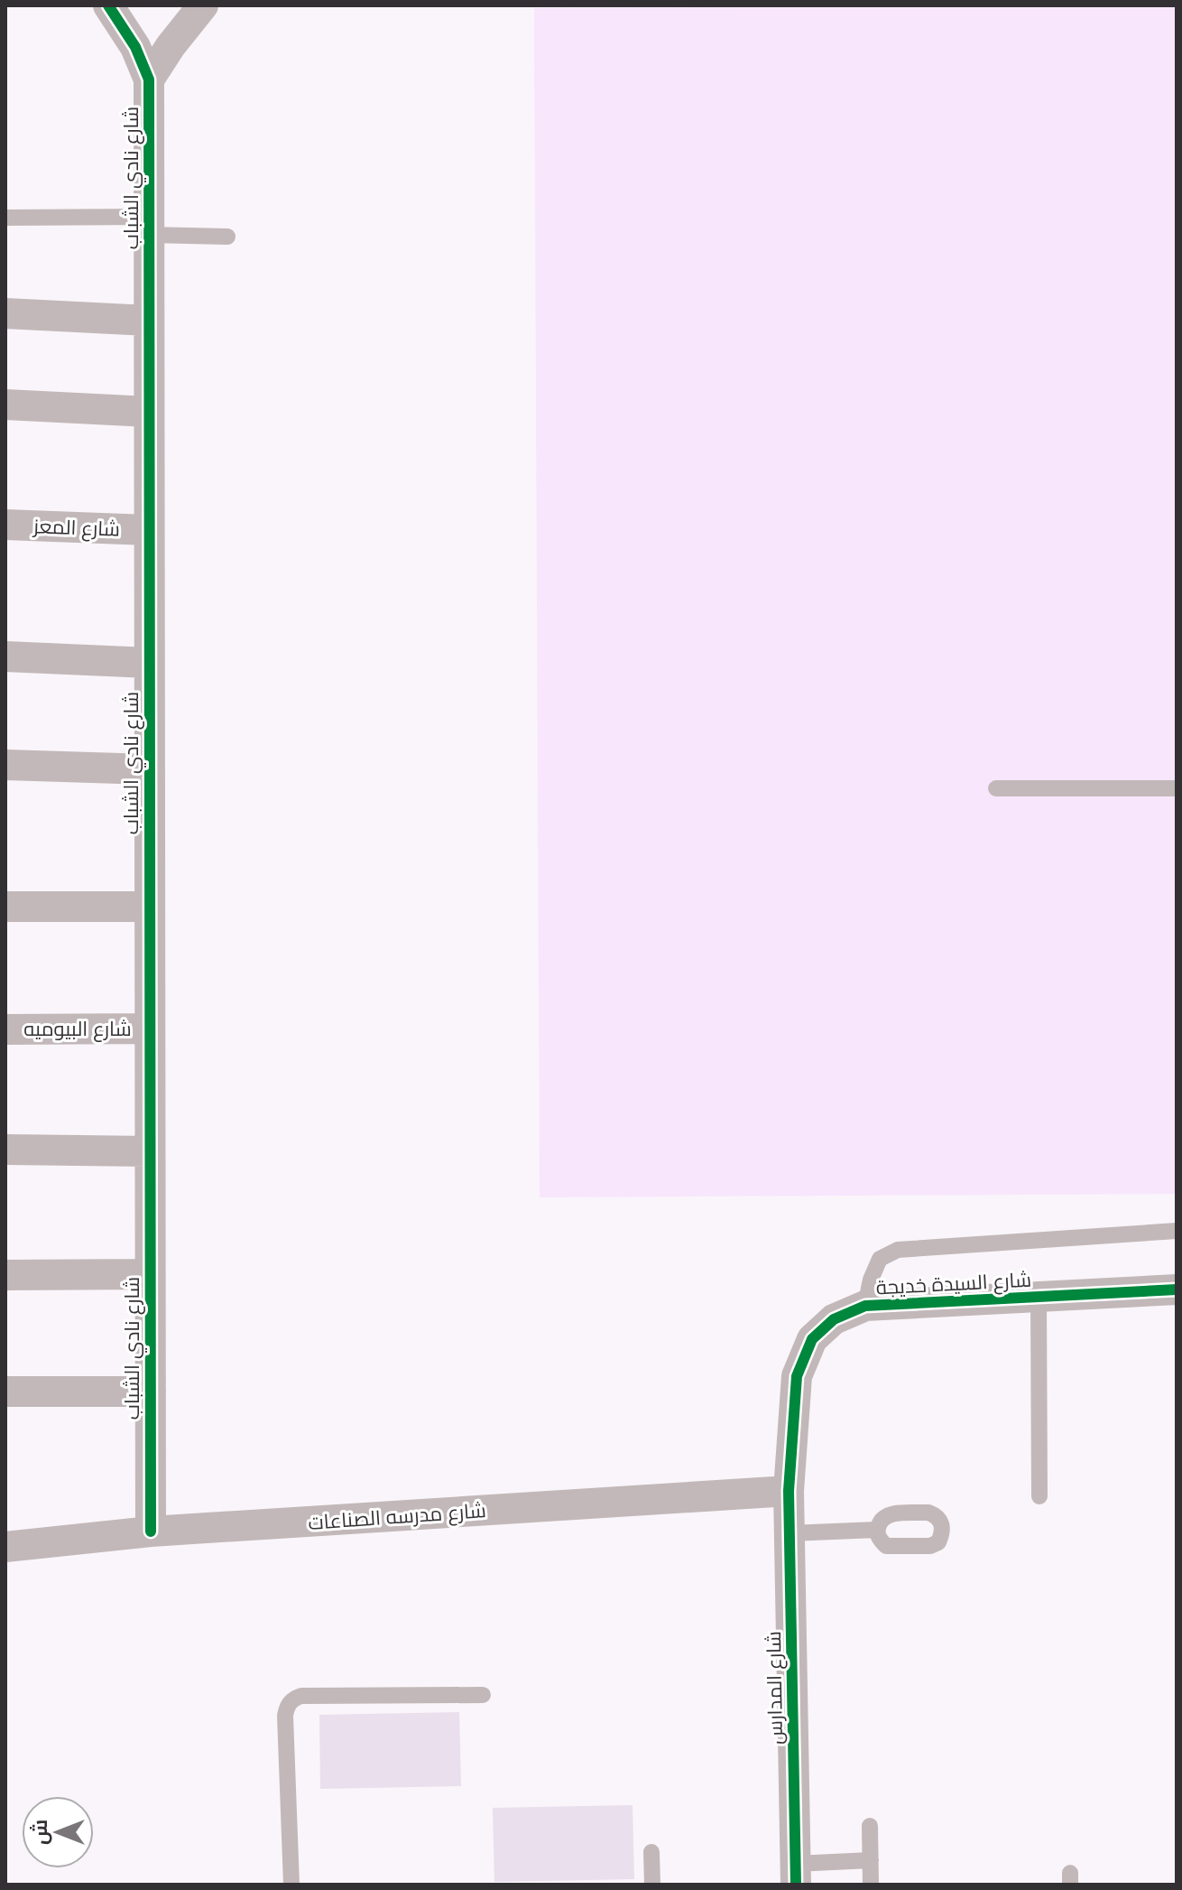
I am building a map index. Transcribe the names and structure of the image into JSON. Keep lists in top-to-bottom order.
{
  "streets": {
    "street": [
      "شارع نادي الشباب",
      "شارع المعز",
      "شارع البيوميه",
      "شارع السيدة خديجة",
      "شارع مدرسه الصناعات",
      "شارع المدارس"
    ]
  },
  "crossings": [
    ["شارع نادي الشباب", "شارع المعز"],
    ["شارع نادي الشباب", "شارع البيوميه"],
    ["شارع نادي الشباب", "شارع مدرسه الصناعات"],
    ["شارع السيدة خديجة", "شارع مدرسه الصناعات"],
    ["شارع السيدة خديجة", "شارع المدارس"],
    ["شارع مدرسه الصناعات", "شارع المدارس"]
  ],
  "north": "left"
}
